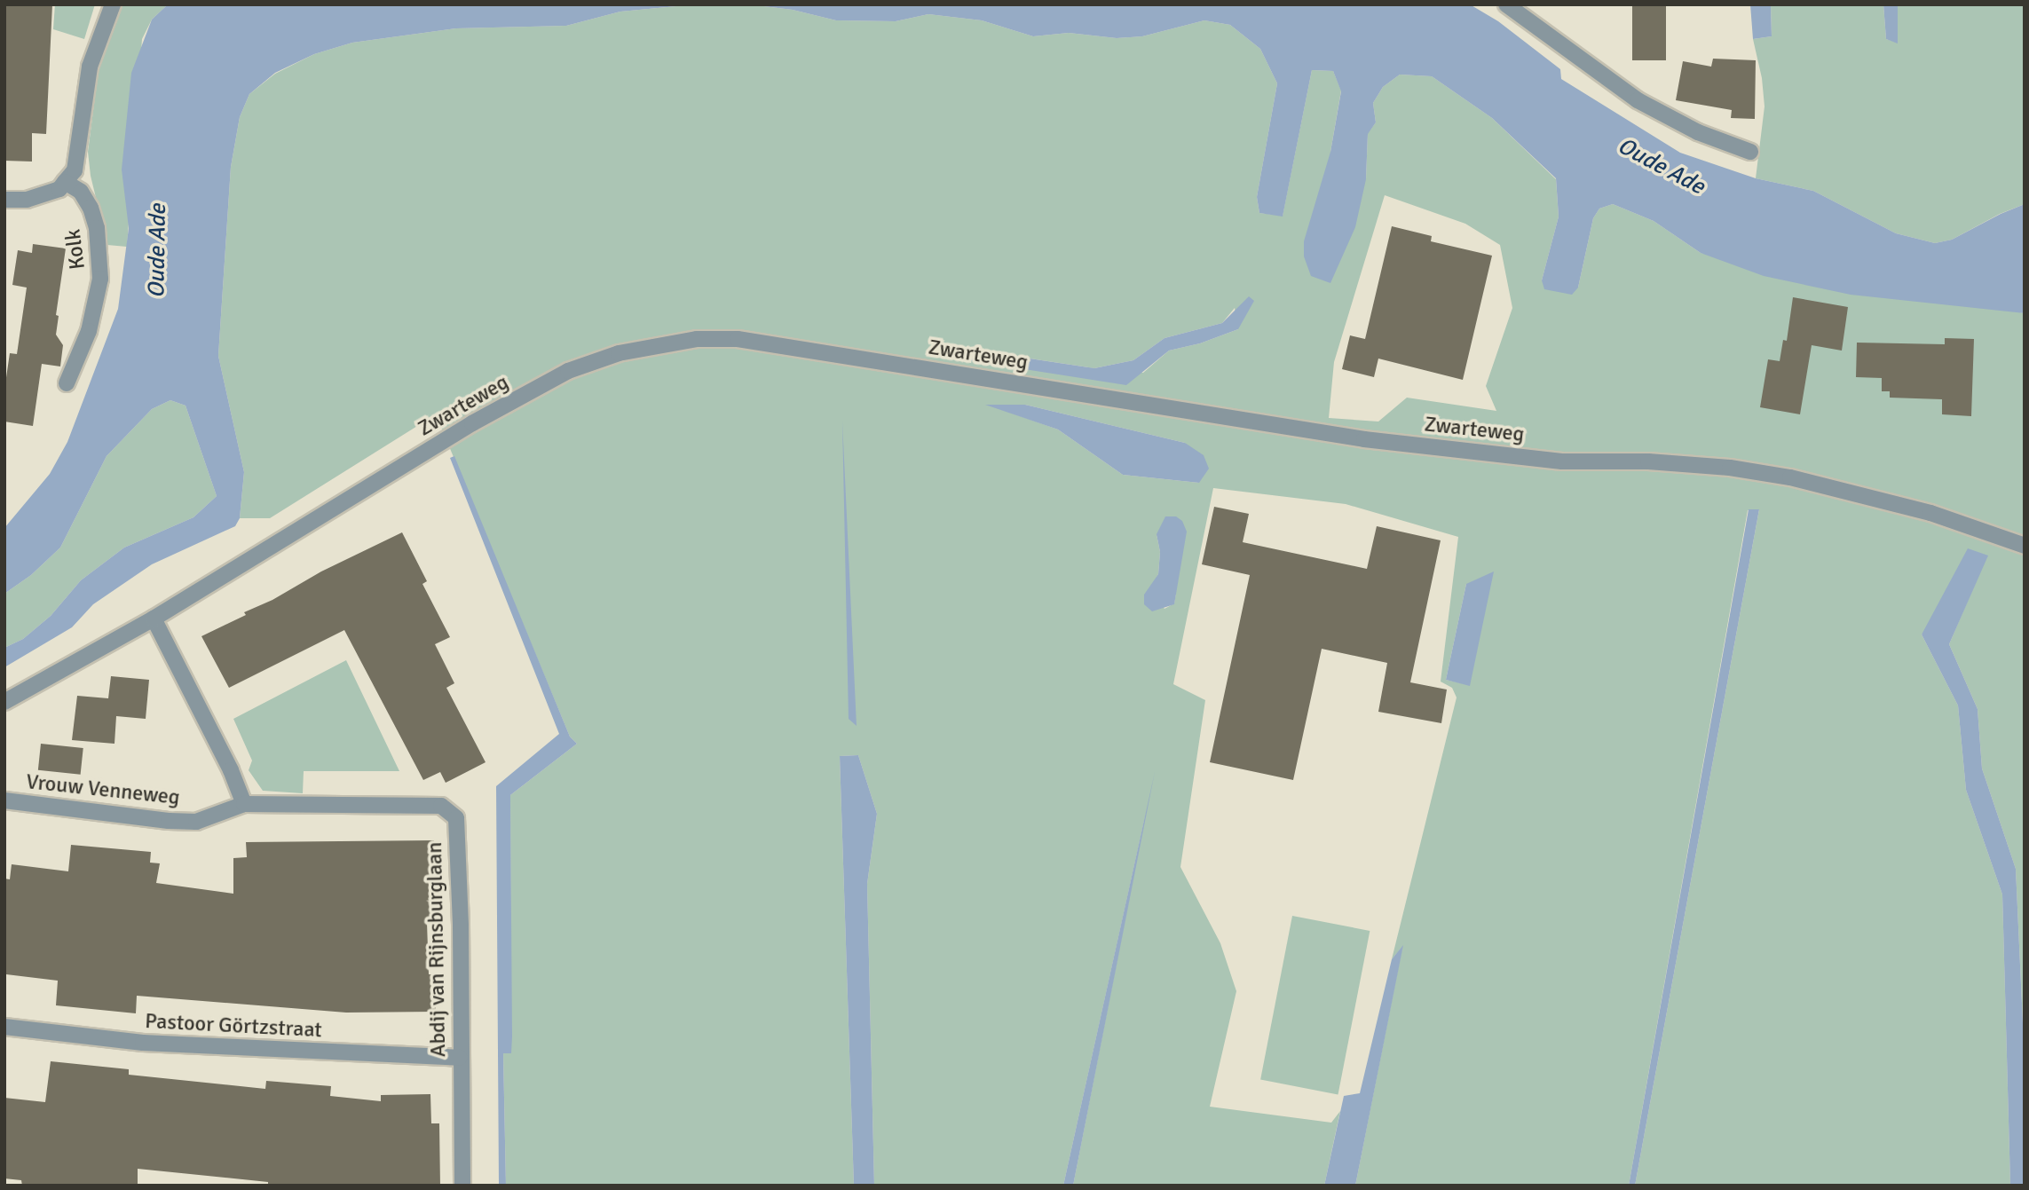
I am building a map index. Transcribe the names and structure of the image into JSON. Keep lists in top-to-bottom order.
{
  "streets": {
    "street": [
      "Kolk",
      "Zwarteweg",
      "Vrouw Venneweg",
      "Abdij van Rijnsburglaan",
      "Pastoor Görtzstraat"
    ]
  },
  "crossings": [
    ["Vrouw Venneweg", "Abdij van Rijnsburglaan"],
    ["Abdij van Rijnsburglaan", "Pastoor Görtzstraat"]
  ],
  "water": ["Oude Ade"]
}
